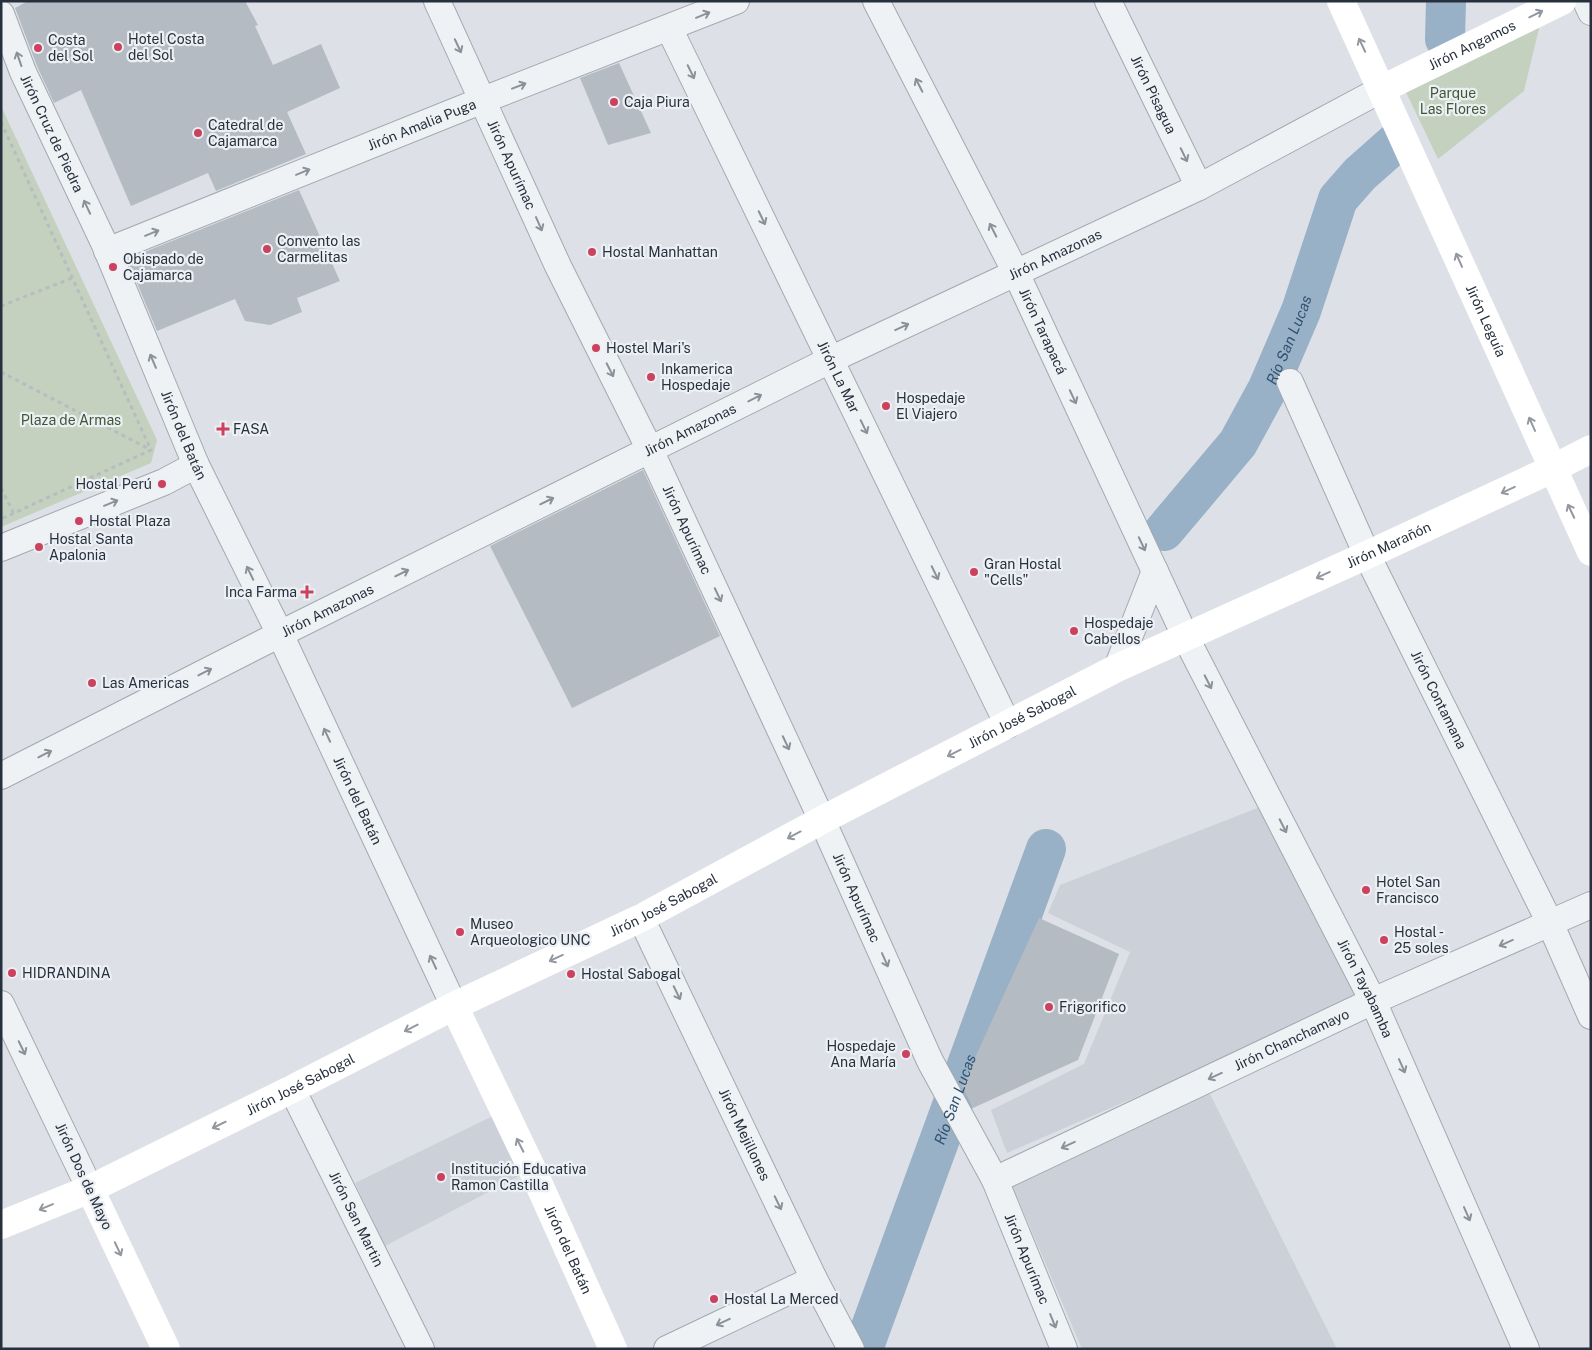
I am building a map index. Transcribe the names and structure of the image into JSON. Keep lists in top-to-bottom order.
{
  "streets": {
    "street": [
      "Jirón Angamos",
      "Jirón Pisagua",
      "Jirón Amalia Puga",
      "Jirón Cruz de Piedra",
      "Jirón Apurímac",
      "Jirón Amazonas",
      "Jirón Leguía",
      "Jirón Tarapacá",
      "Jirón La Mar",
      "Jirón del Batán",
      "Jirón Marañón",
      "Jirón Contamana",
      "Jirón José Sabogal",
      "Jirón Tayabamba",
      "Jirón Chanchamayo",
      "Jirón Mejillones",
      "Jirón Dos de Mayo",
      "Jirón San Martin"
    ]
  },
  "crossings": [
    ["Jirón Angamos", "Jirón Amazonas"],
    ["Jirón Angamos", "Jirón Leguía"],
    ["Jirón Pisagua", "Jirón Amazonas"],
    ["Jirón Amalia Puga", "Jirón Cruz de Piedra"],
    ["Jirón Amalia Puga", "Jirón Apurímac"],
    ["Jirón Amalia Puga", "Jirón La Mar"],
    ["Jirón Amalia Puga", "Jirón del Batán"],
    ["Jirón Cruz de Piedra", "Jirón del Batán"],
    ["Jirón Apurímac", "Jirón Amazonas"],
    ["Jirón Apurímac", "Jirón José Sabogal"],
    ["Jirón Apurímac", "Jirón Chanchamayo"],
    ["Jirón Amazonas", "Jirón Leguía"],
    ["Jirón Amazonas", "Jirón Tarapacá"],
    ["Jirón Amazonas", "Jirón La Mar"],
    ["Jirón Amazonas", "Jirón del Batán"],
    ["Jirón Leguía", "Jirón Marañón"],
    ["Jirón Tarapacá", "Jirón Marañón"],
    ["Jirón Tarapacá", "Jirón José Sabogal"],
    ["Jirón Tarapacá", "Jirón Tayabamba"],
    ["Jirón La Mar", "Jirón José Sabogal"],
    ["Jirón del Batán", "Jirón José Sabogal"],
    ["Jirón Marañón", "Jirón Contamana"],
    ["Jirón Marañón", "Jirón José Sabogal"],
    ["Jirón Marañón", "Jirón Tayabamba"],
    ["Jirón Contamana", "Jirón Chanchamayo"],
    ["Jirón José Sabogal", "Jirón Tayabamba"],
    ["Jirón José Sabogal", "Jirón Mejillones"],
    ["Jirón José Sabogal", "Jirón Dos de Mayo"],
    ["Jirón José Sabogal", "Jirón San Martin"],
    ["Jirón Tayabamba", "Jirón Chanchamayo"]
  ],
  "one_way": [
    "Jirón Angamos",
    "Jirón Pisagua",
    "Jirón Amalia Puga",
    "Jirón Cruz de Piedra",
    "Jirón Apurímac",
    "Jirón Amazonas",
    "Jirón Leguía",
    "Jirón La Mar",
    "Jirón del Batán",
    "Jirón Marañón",
    "Jirón José Sabogal",
    "Jirón Tayabamba",
    "Jirón Chanchamayo",
    "Jirón Mejillones",
    "Jirón Dos de Mayo"
  ],
  "water": ["Río San Lucas"],
  "parks": ["Parque Las Flores", "Plaza de Armas"],
  "places": {
    "other": [
      "Hotel Costa del Sol",
      "Costa del Sol",
      "Caja Piura",
      "Catedral de Cajamarca",
      "Convento las Carmelitas",
      "Hostal Manhattan",
      "Obispado de Cajamarca",
      "Hostel Mari's",
      "Inkamerica Hospedaje",
      "Hospedaje El Viajero",
      "Hostal Perú",
      "Hostal Plaza",
      "Hostal Santa Apalonia",
      "Gran Hostal \"Cells\"",
      "Hospedaje Cabellos",
      "Las Americas",
      "Hotel San Francisco",
      "Museo Arqueologico UNC",
      "Hostal - 25 soles",
      "HIDRANDINA",
      "Hostal Sabogal",
      "Frigorifico",
      "Hospedaje Ana María",
      "Institución Educativa Ramon Castilla",
      "Hostal La Merced"
    ],
    "health": ["FASA", "Inca Farma"]
  }
}
